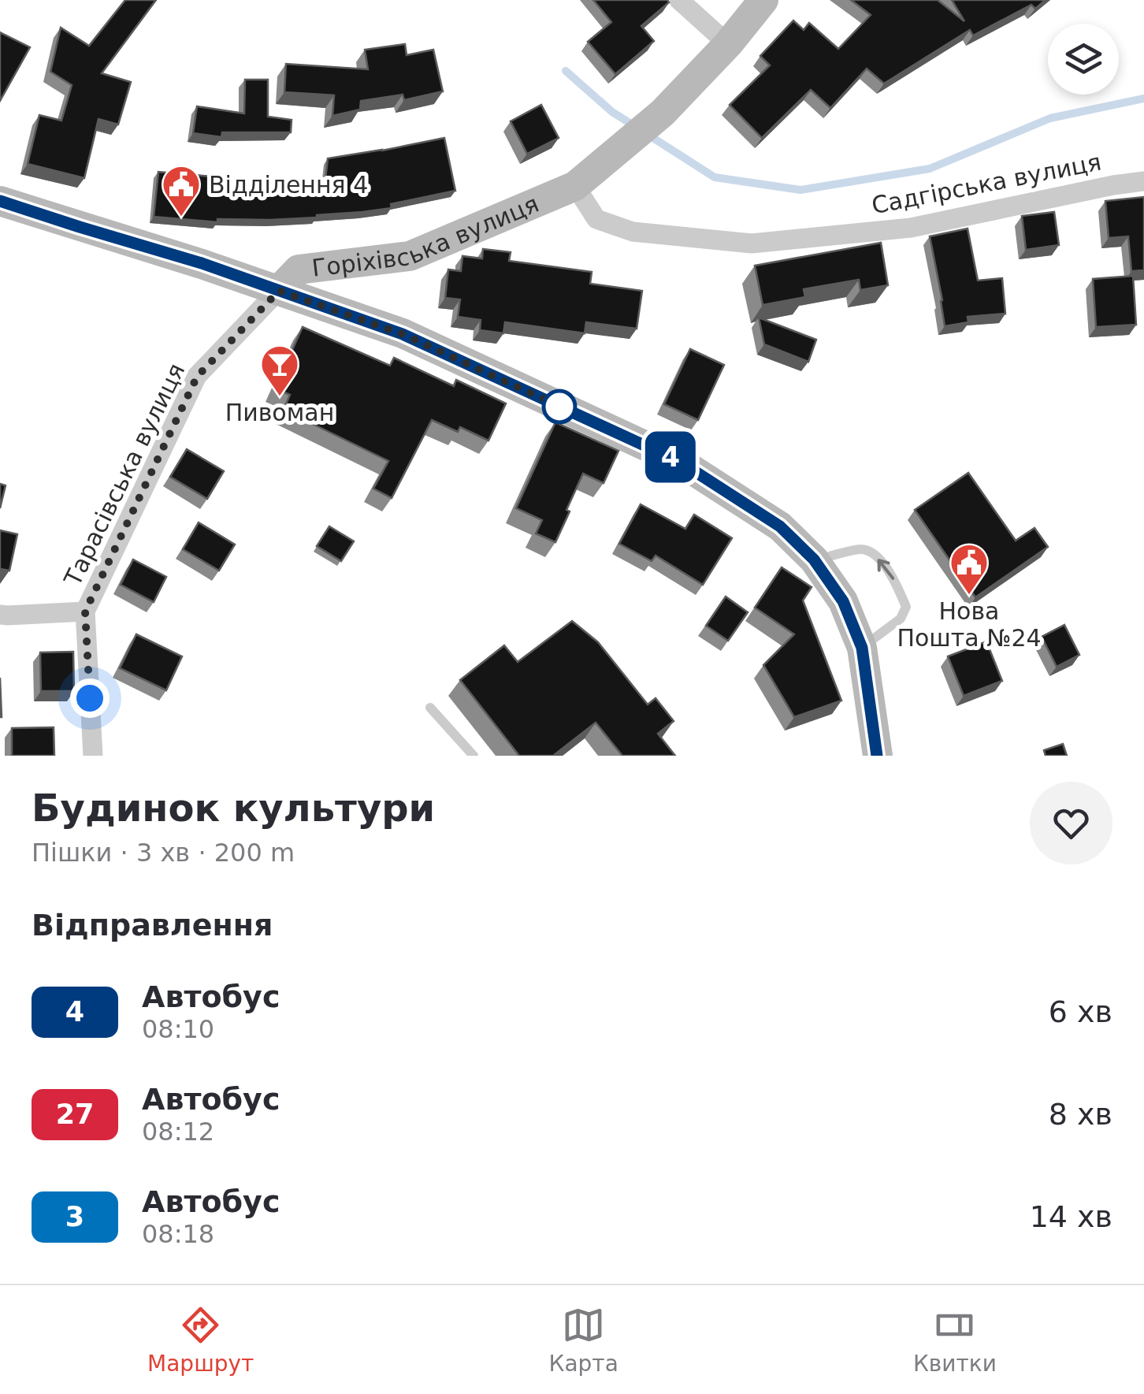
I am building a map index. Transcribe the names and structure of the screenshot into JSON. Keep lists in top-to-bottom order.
{
  "streets": {
    "street": ["Садгірська вулиця", "Горіхівська вулиця", "Тарасівська вулиця"]
  },
  "crossings": [
    ["Садгірська вулиця", "Горіхівська вулиця"],
    ["Горіхівська вулиця", "Тарасівська вулиця"]
  ],
  "places": {
    "public building": ["Відділення 4", "Нова Пошта №24"],
    "bar": ["Пивоман"]
  },
  "lines": ["bus line 4"],
  "page": {
    "on_map": "4",
    "heading": [
      ["Будинок культури", "Пішки · 3 хв · 200 m"],
      "Відправлення"
    ],
    "list": [
      {
        "mark": "4",
        "name": "Автобус",
        "note": "08:10",
        "value": "6 хв"
      },
      {
        "mark": "27",
        "name": "Автобус",
        "note": "08:12",
        "value": "8 хв"
      },
      {
        "mark": "3",
        "name": "Автобус",
        "note": "08:18",
        "value": "14 хв"
      }
    ],
    "tabs": ["Маршрут", "Карта", "Квитки"]
  }
}
